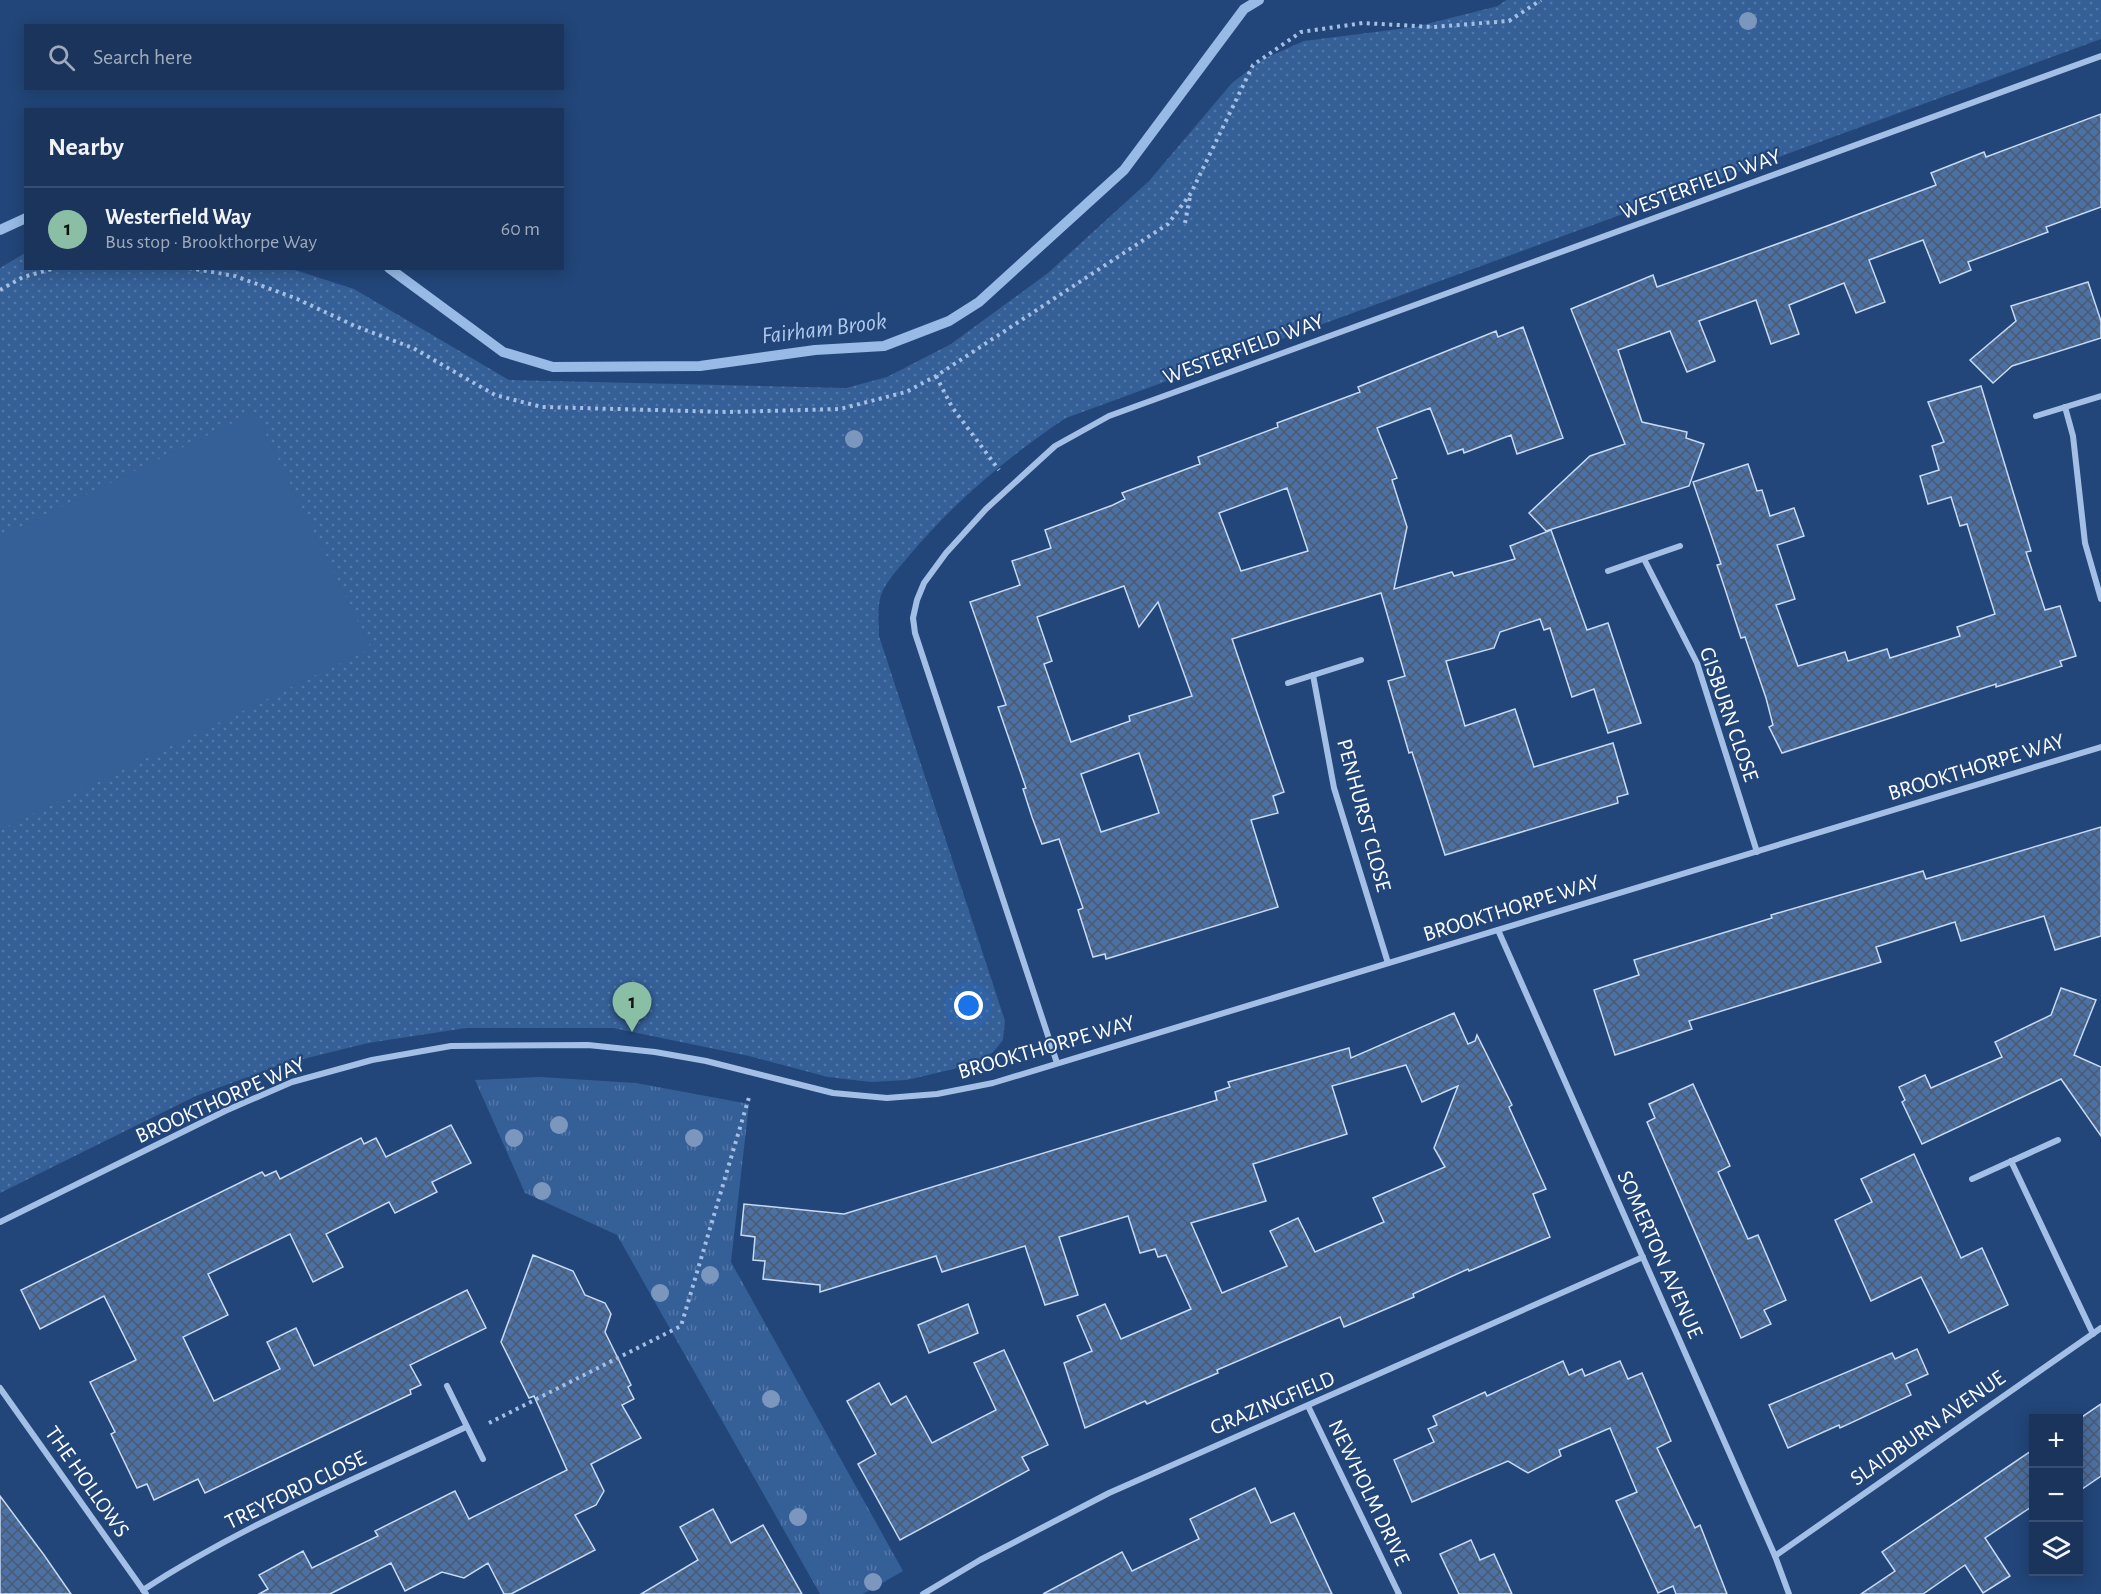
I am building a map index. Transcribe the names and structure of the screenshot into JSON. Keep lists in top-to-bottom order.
{
  "streets": {
    "street": [
      "WESTERFIELD WAY",
      "GISBURN CLOSE",
      "BROOKTHORPE WAY",
      "PENHURST CLOSE",
      "SOMERTON AVENUE",
      "GRAZINGFIELD",
      "SLAIDBURN AVENUE",
      "THE HOLLOWS",
      "TREYFORD CLOSE",
      "NEWHOLM DRIVE"
    ]
  },
  "crossings": [
    ["WESTERFIELD WAY", "BROOKTHORPE WAY"],
    ["GISBURN CLOSE", "BROOKTHORPE WAY"],
    ["BROOKTHORPE WAY", "PENHURST CLOSE"],
    ["BROOKTHORPE WAY", "SOMERTON AVENUE"],
    ["SOMERTON AVENUE", "GRAZINGFIELD"],
    ["SOMERTON AVENUE", "SLAIDBURN AVENUE"],
    ["GRAZINGFIELD", "NEWHOLM DRIVE"],
    ["THE HOLLOWS", "TREYFORD CLOSE"]
  ],
  "water": ["Fairham Brook"],
  "page": {
    "search": "Search here",
    "heading": "Nearby",
    "list": [
      {
        "mark": "1",
        "name": "Westerfield Way",
        "note": "Bus stop · Brookthorpe Way",
        "value": "60 m"
      }
    ],
    "pins": "1",
    "map_buttons": ["+", "−"]
  }
}
